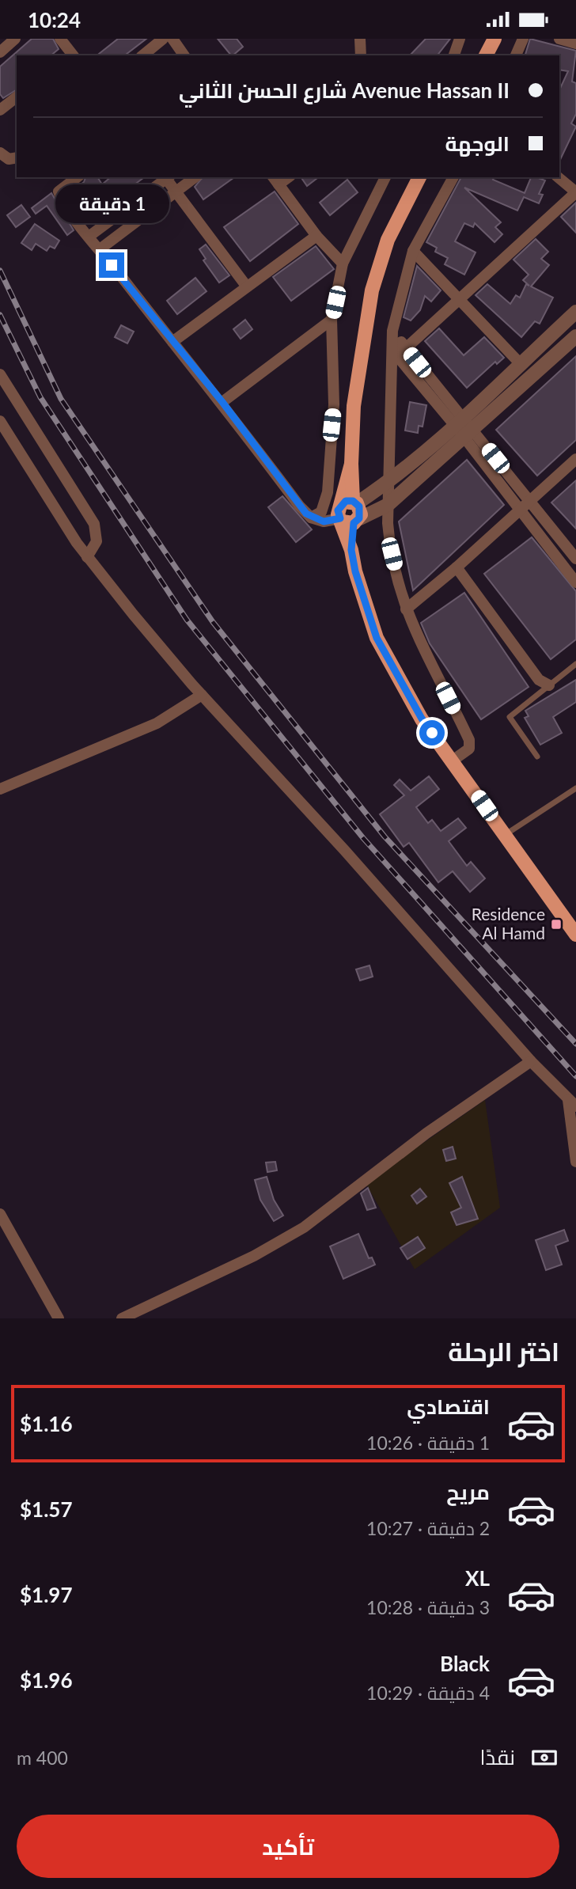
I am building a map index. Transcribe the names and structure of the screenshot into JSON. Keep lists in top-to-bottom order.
{
  "places": {
    "transit": ["Residence Al Hamd"]
  },
  "page": {
    "status": "10:24",
    "banner": ["Avenue Hassan II شارع الحسن الثاني", "الوجهة"],
    "bubble": "1 دقيقة",
    "heading": "اختر الرحلة",
    "list": [
      {
        "name": "اقتصادي",
        "note": "1 دقيقة · 10:26",
        "value": "$1.16"
      },
      {
        "name": "مريح",
        "note": "2 دقيقة · 10:27",
        "value": "$1.57"
      },
      {
        "name": "XL",
        "note": "3 دقيقة · 10:28",
        "value": "$1.97"
      },
      {
        "name": "Black",
        "note": "4 دقيقة · 10:29",
        "value": "$1.96"
      }
    ],
    "pay": ["نقدًا", "400 m"],
    "buttons": "تأكيد"
  }
}
